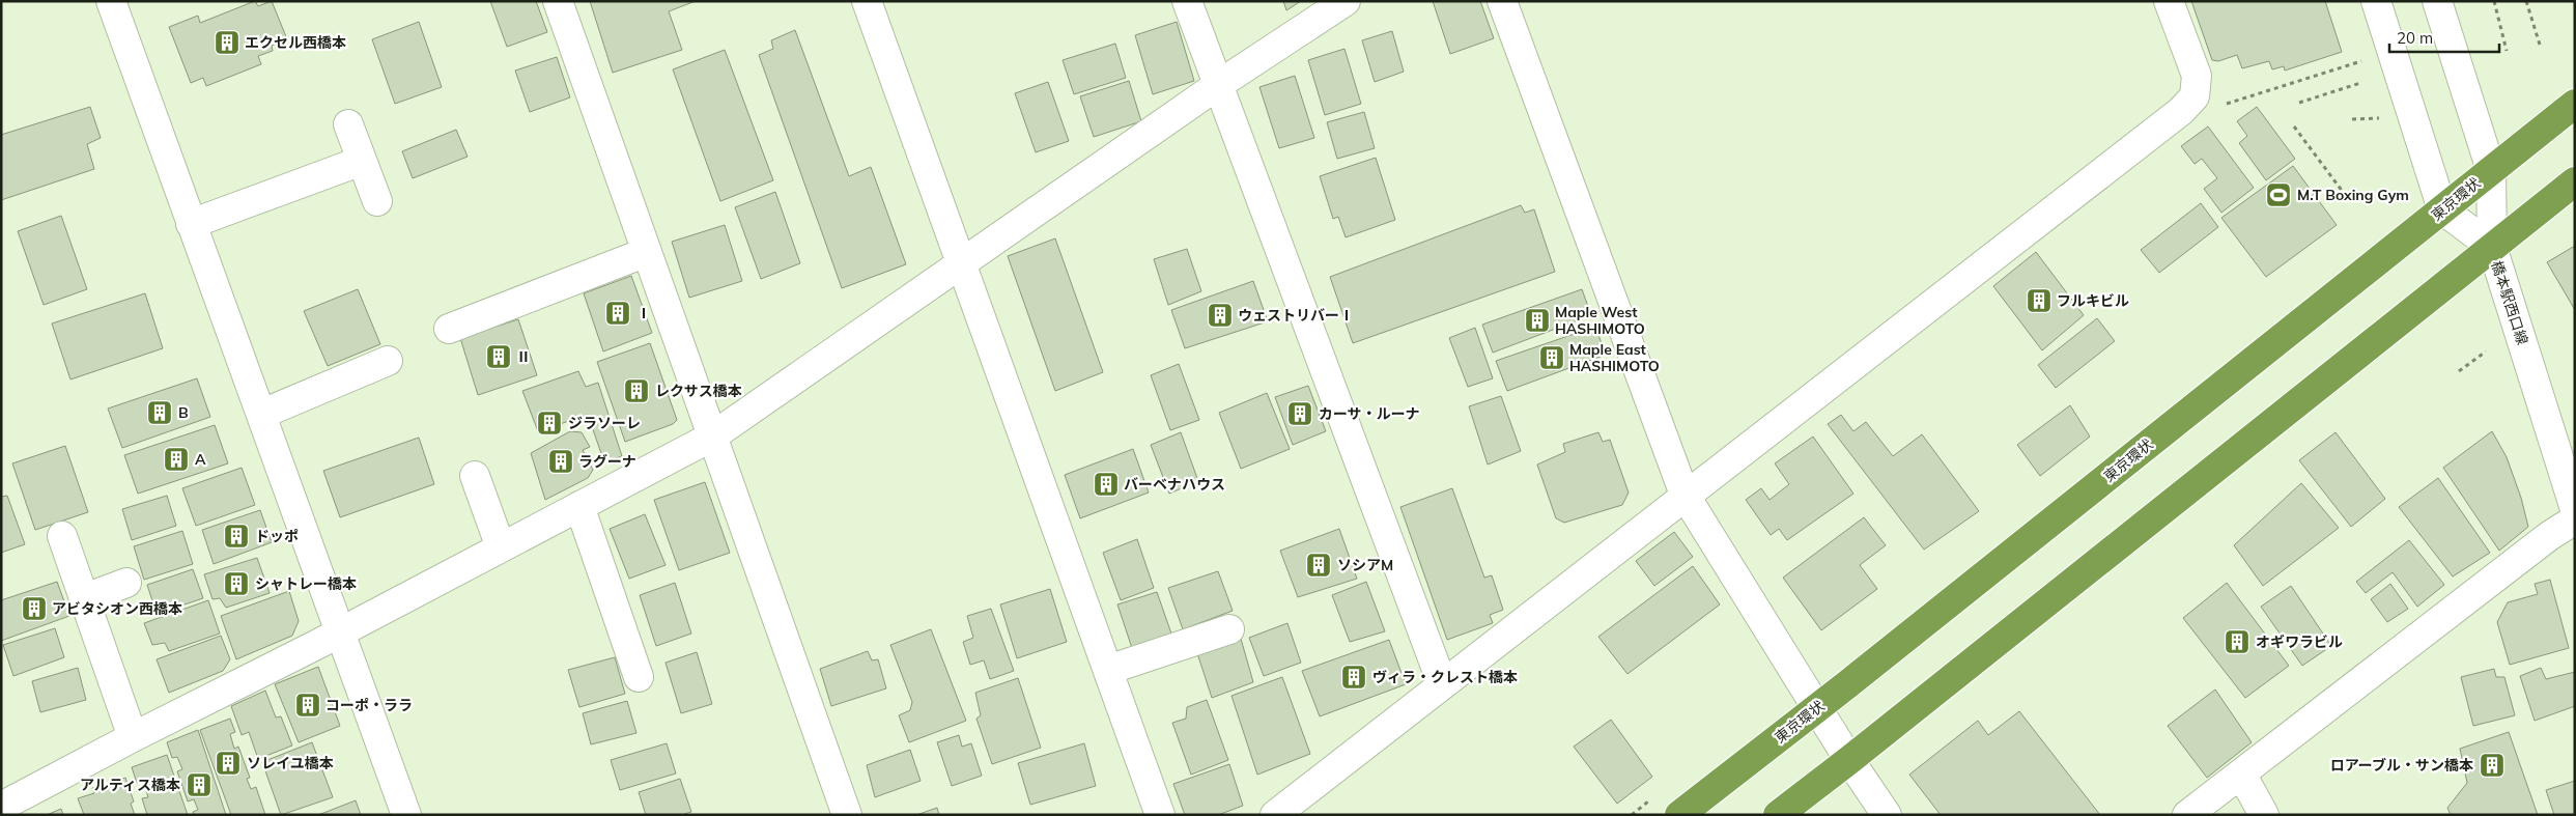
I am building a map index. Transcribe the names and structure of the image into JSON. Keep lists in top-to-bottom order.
{
  "streets": {
    "highway": ["東京環状"],
    "street": ["橋本駅西口線"]
  },
  "crossings": [
    ["東京環状", "橋本駅西口線"]
  ],
  "places": {
    "building": [
      "エクセル西橋本",
      "フルキビル",
      "Ⅰ",
      "ウェストリバーⅠ",
      "Maple West HASHIMOTO",
      "Ⅱ",
      "Maple East HASHIMOTO",
      "レクサス橋本",
      "B",
      "カーサ・ルーナ",
      "ジラソーレ",
      "A",
      "ラグーナ",
      "バーベナハウス",
      "ドッポ",
      "ソシアM",
      "シャトレー橋本",
      "アビタシオン西橋本",
      "オギワラビル",
      "ヴィラ・クレスト橋本",
      "コーポ・ララ",
      "ソレイユ橋本",
      "ロアーブル・サン橋本",
      "アルティス橋本"
    ],
    "sports": ["M.T Boxing Gym"]
  },
  "scale_bar": "20 m"
}
